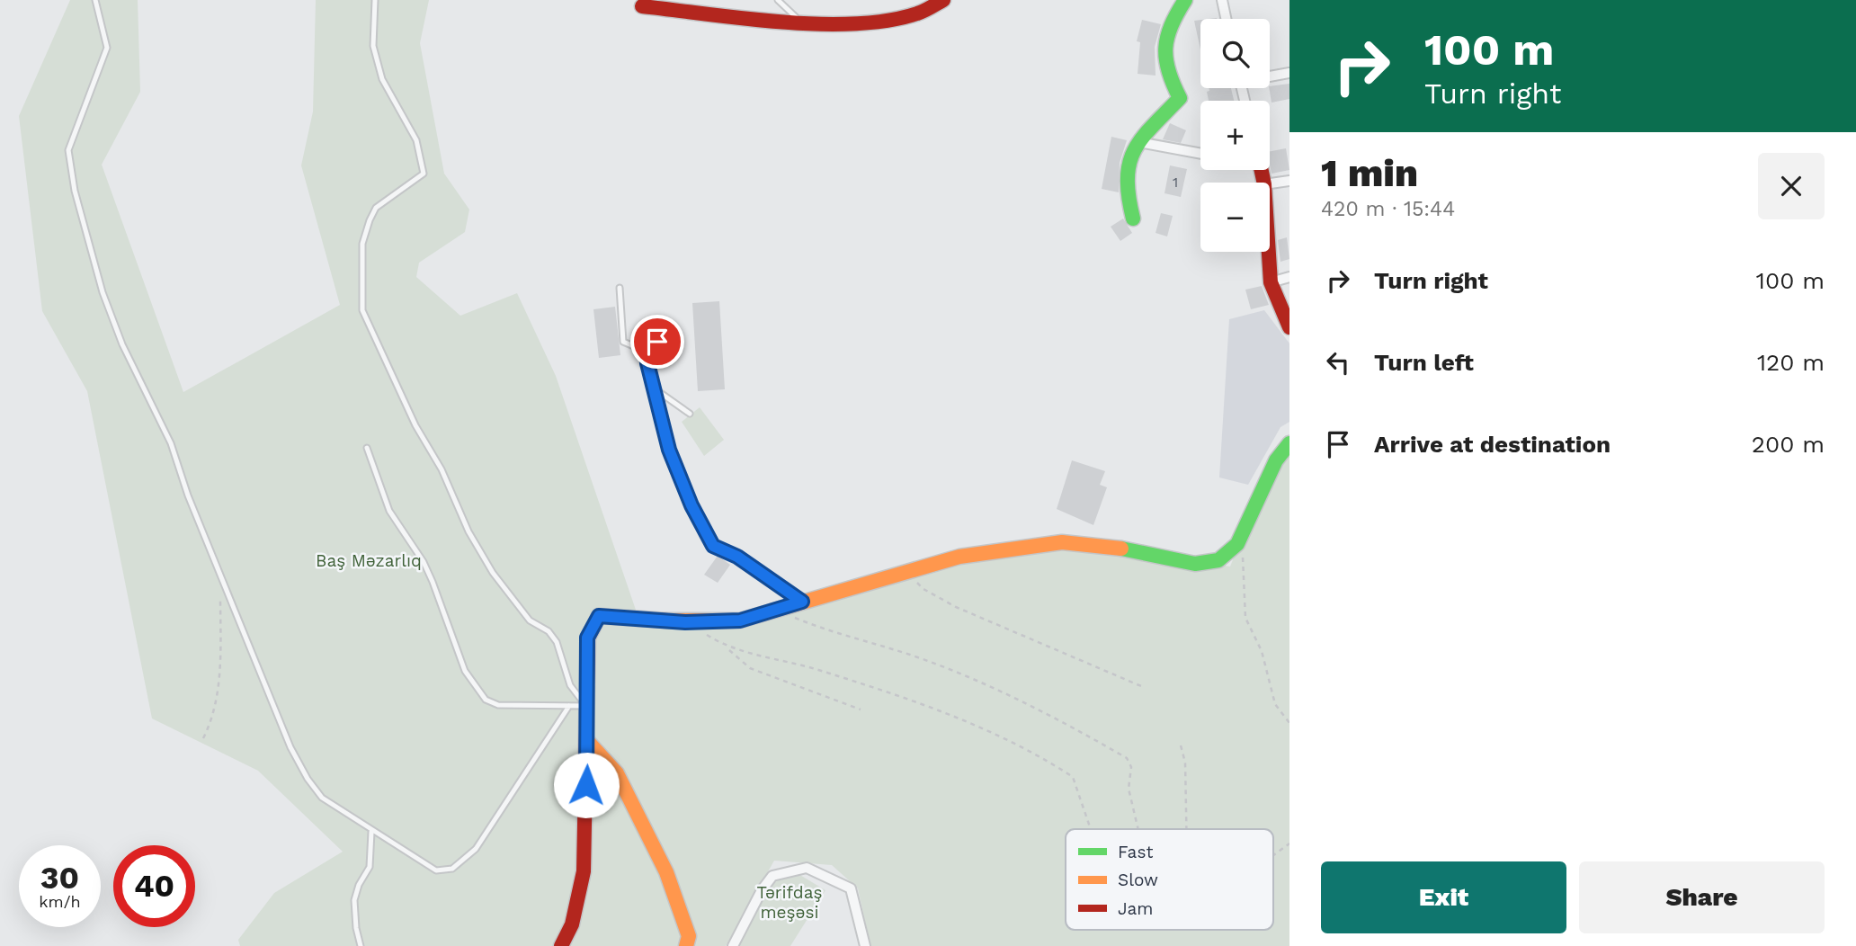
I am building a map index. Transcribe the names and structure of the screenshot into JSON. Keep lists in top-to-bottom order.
{
  "parks": ["Baş Məzarlıq", "Tərifdaş meşəsi"],
  "house_numbers": ["1"],
  "legend": ["Fast", "Slow", "Jam"],
  "page": {
    "turn": ["100 m", "Turn right"],
    "map_buttons": ["+", "−"],
    "heading": ["1 min", "420 m · 15:44"],
    "list": [
      {
        "name": "Turn right",
        "value": "100 m"
      },
      {
        "name": "Turn left",
        "value": "120 m"
      },
      {
        "name": "Arrive at destination",
        "value": "200 m"
      }
    ],
    "speed": "30 km/h",
    "limit": "40",
    "buttons": ["Exit", "Share"]
  }
}
